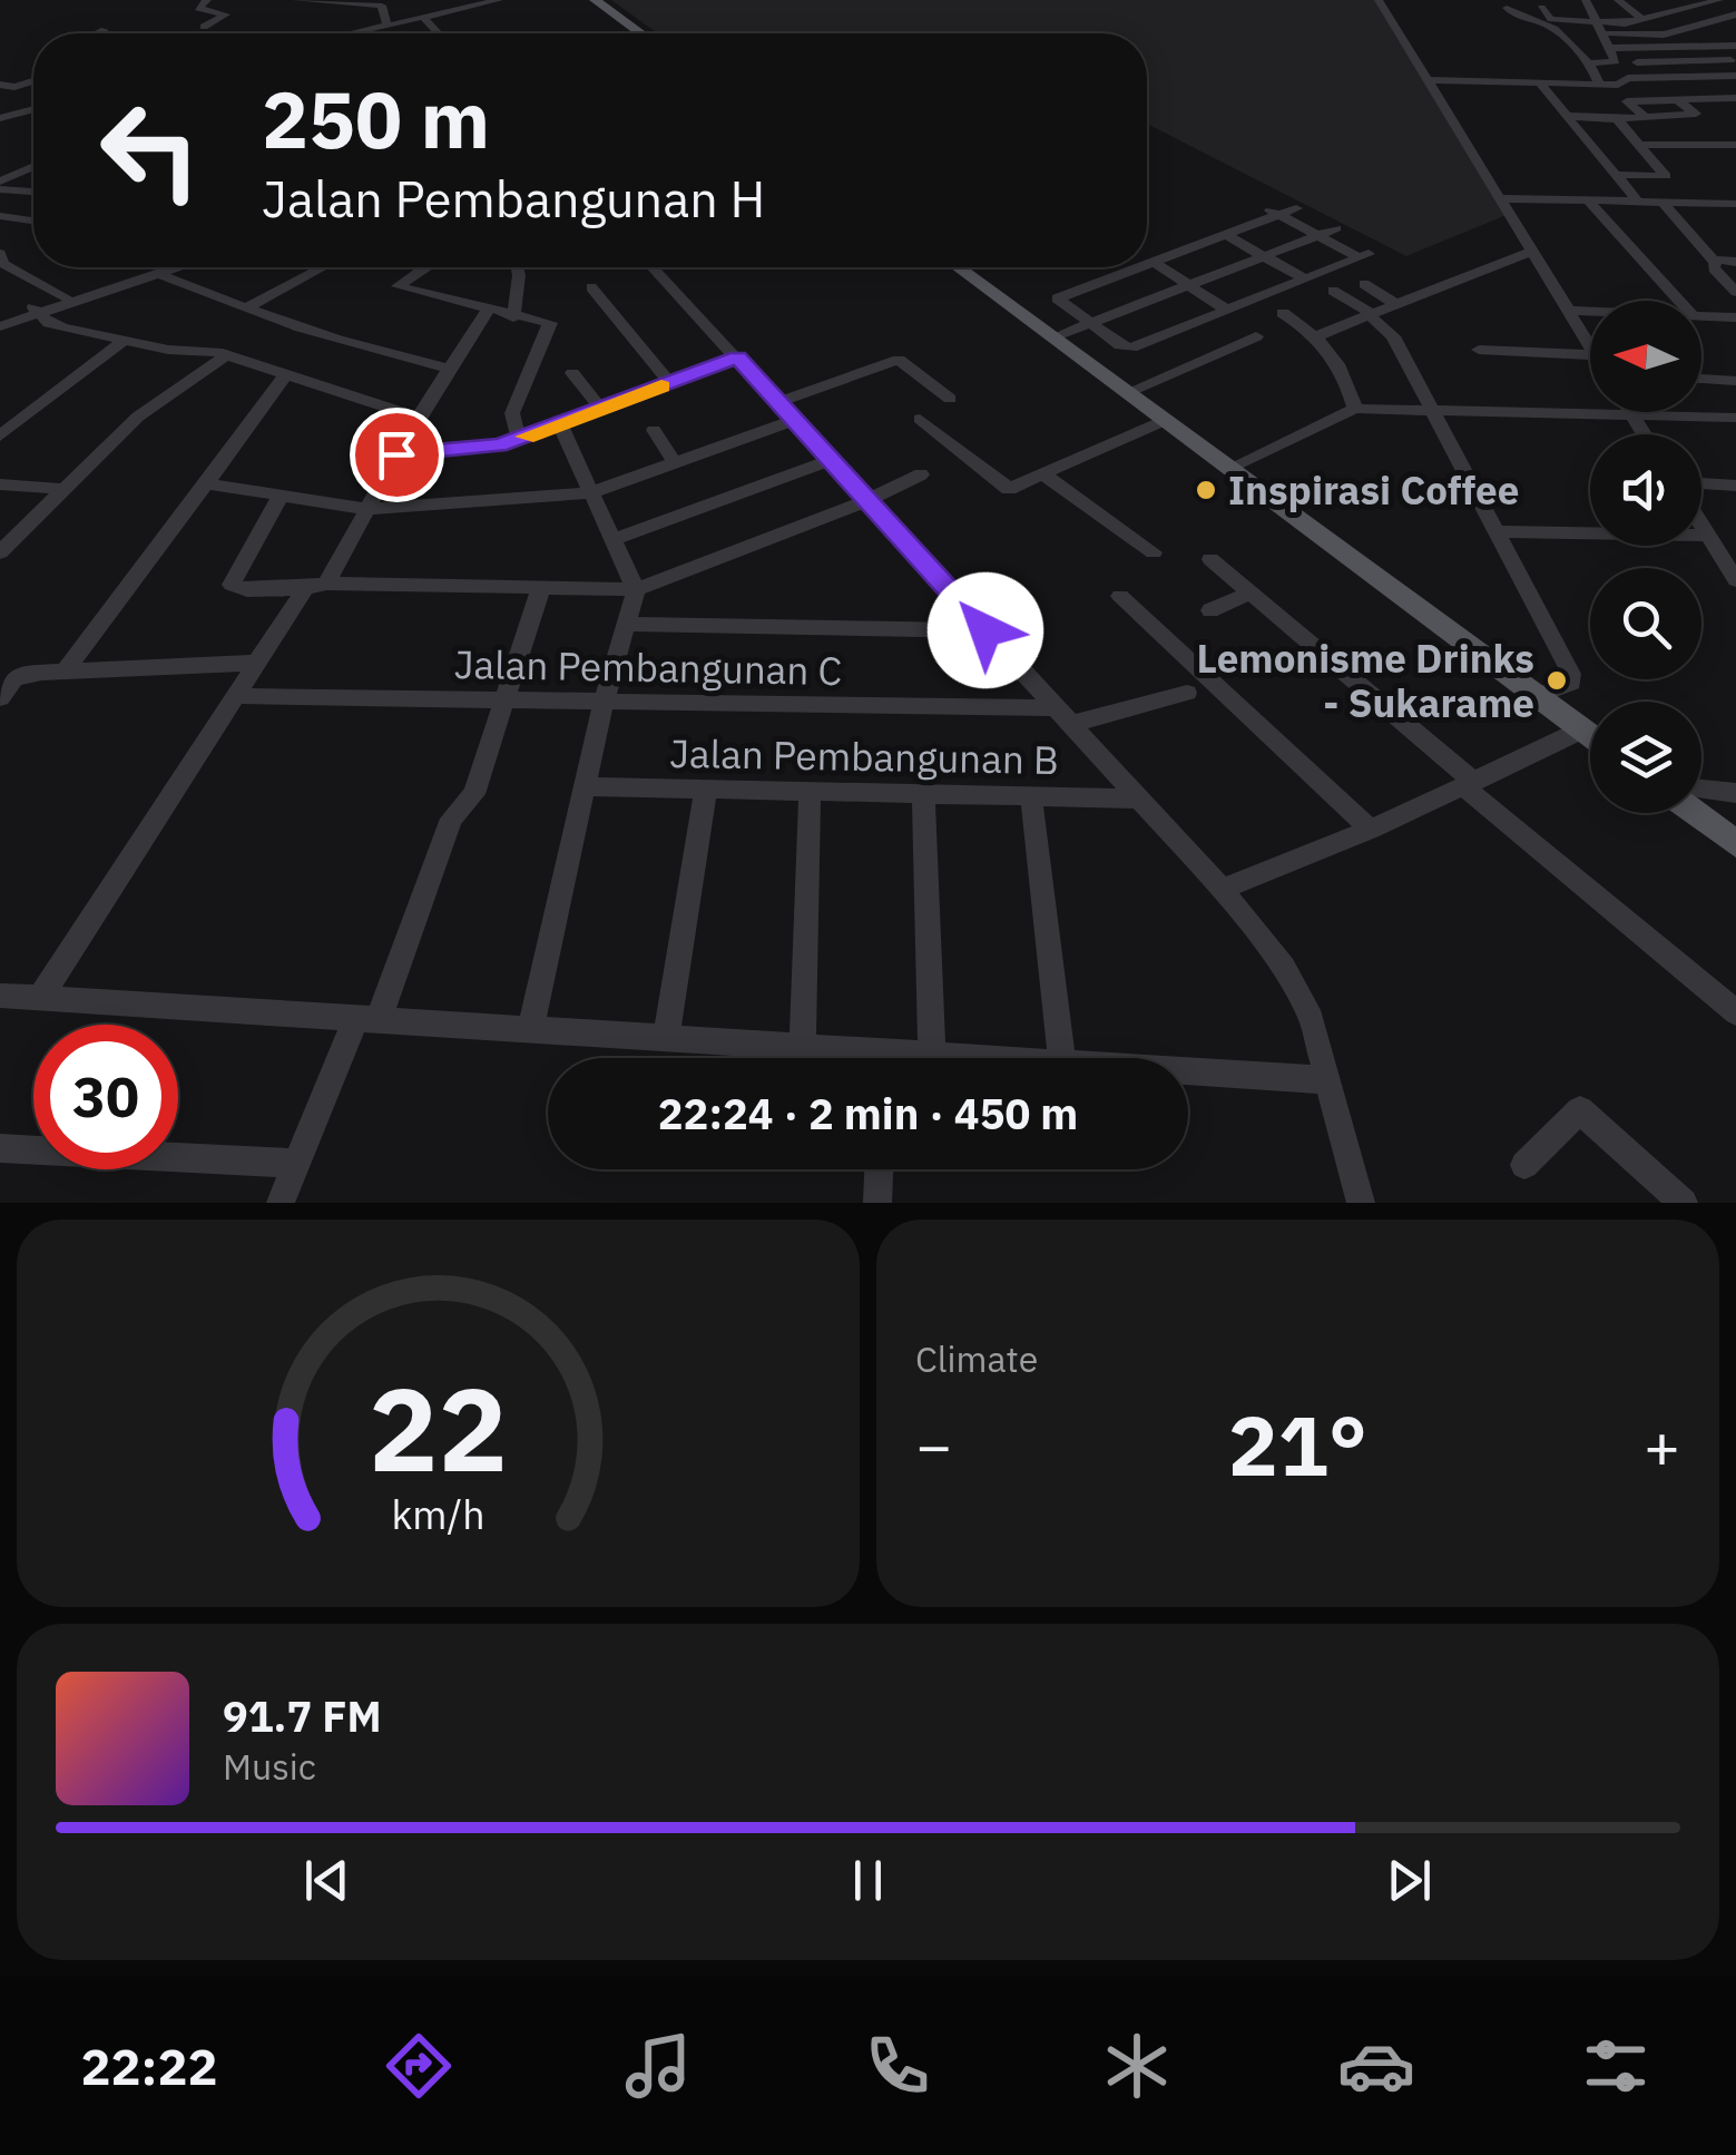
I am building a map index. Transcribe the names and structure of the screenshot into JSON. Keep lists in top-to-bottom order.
{
  "streets": {
    "street": ["Jalan Pembangunan C", "Jalan Pembangunan B"]
  },
  "places": ["Inspirasi Coffee", "Lemonisme Drinks - Sukarame"],
  "north": "left",
  "page": {
    "turn": ["250 m", "Jalan Pembangunan H"],
    "limit": "30",
    "trip": "22:24 · 2 min · 450 m",
    "tile": "Climate",
    "heat": ["−", "21°", "+"],
    "song": ["91.7 FM", "Music"],
    "tabs": "22:22",
    "gauge": ["22", "km/h"]
  }
}
